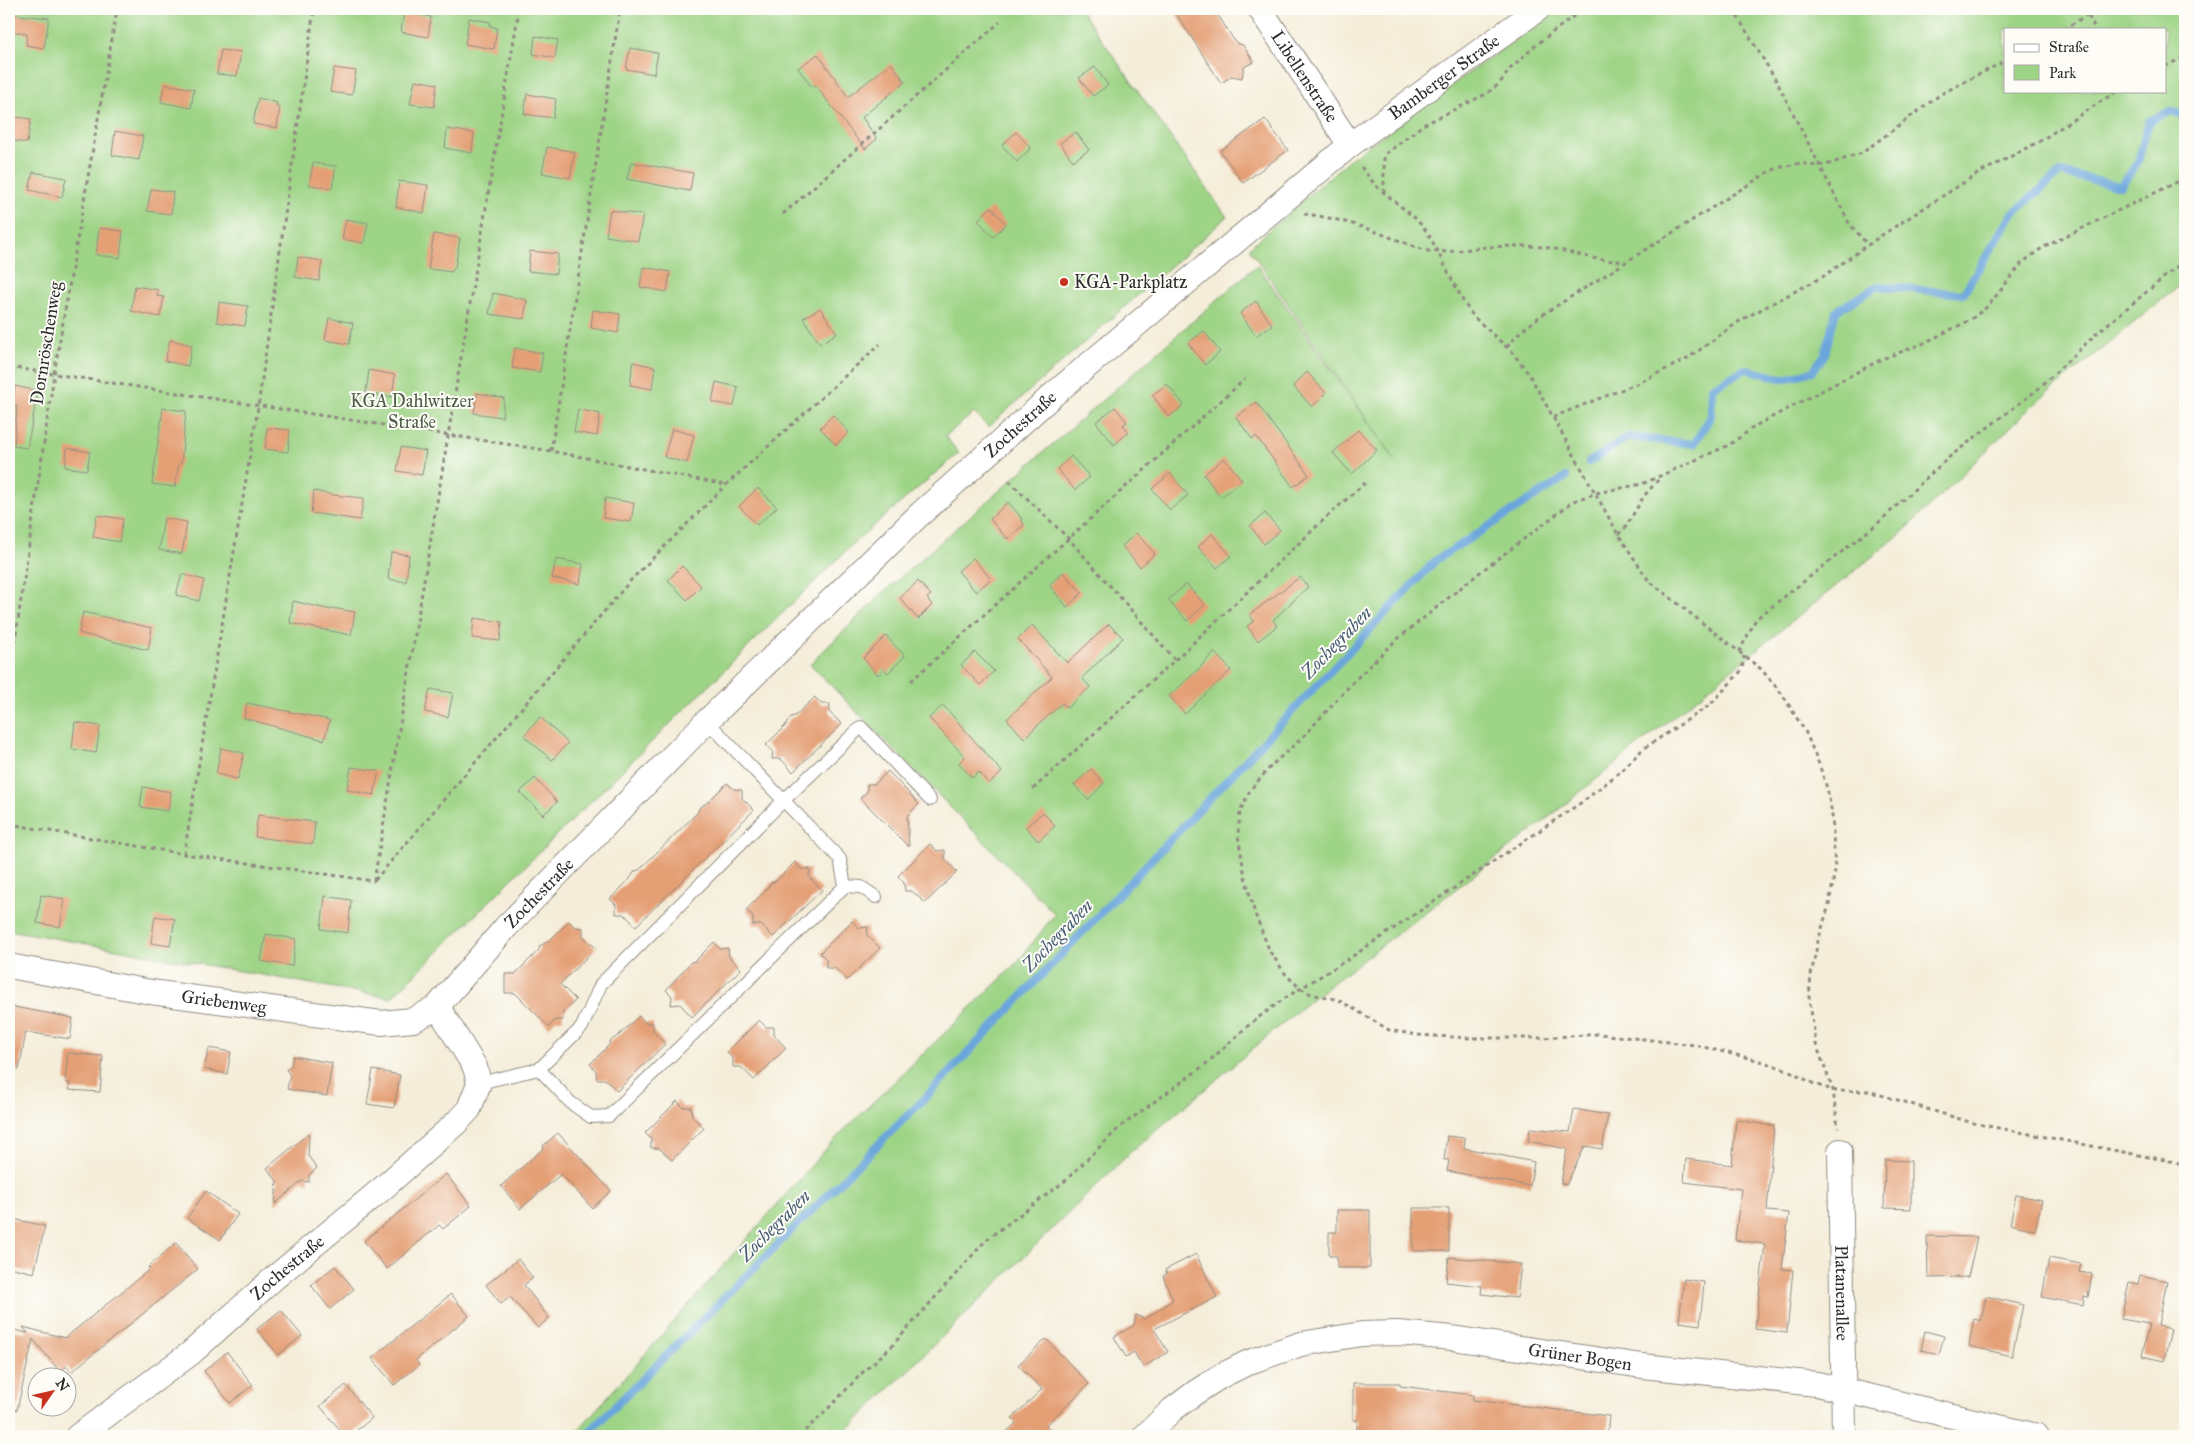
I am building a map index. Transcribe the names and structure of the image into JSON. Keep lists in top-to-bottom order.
{
  "streets": {
    "street": [
      "Libellenstraße",
      "Bamberger Straße",
      "Zochestraße",
      "Griebenweg",
      "Platanenallee",
      "Grüner Bogen"
    ],
    "path": ["Dornröschenweg"]
  },
  "crossings": [
    ["Libellenstraße", "Bamberger Straße"],
    ["Libellenstraße", "Zochestraße"],
    ["Bamberger Straße", "Zochestraße"],
    ["Zochestraße", "Griebenweg"],
    ["Platanenallee", "Grüner Bogen"]
  ],
  "water": ["Zochegraben"],
  "parks": ["KGA Dahlwitzer Straße"],
  "places": ["KGA-Parkplatz"],
  "legend": ["Straße", "Park"],
  "north": "top right"
}
